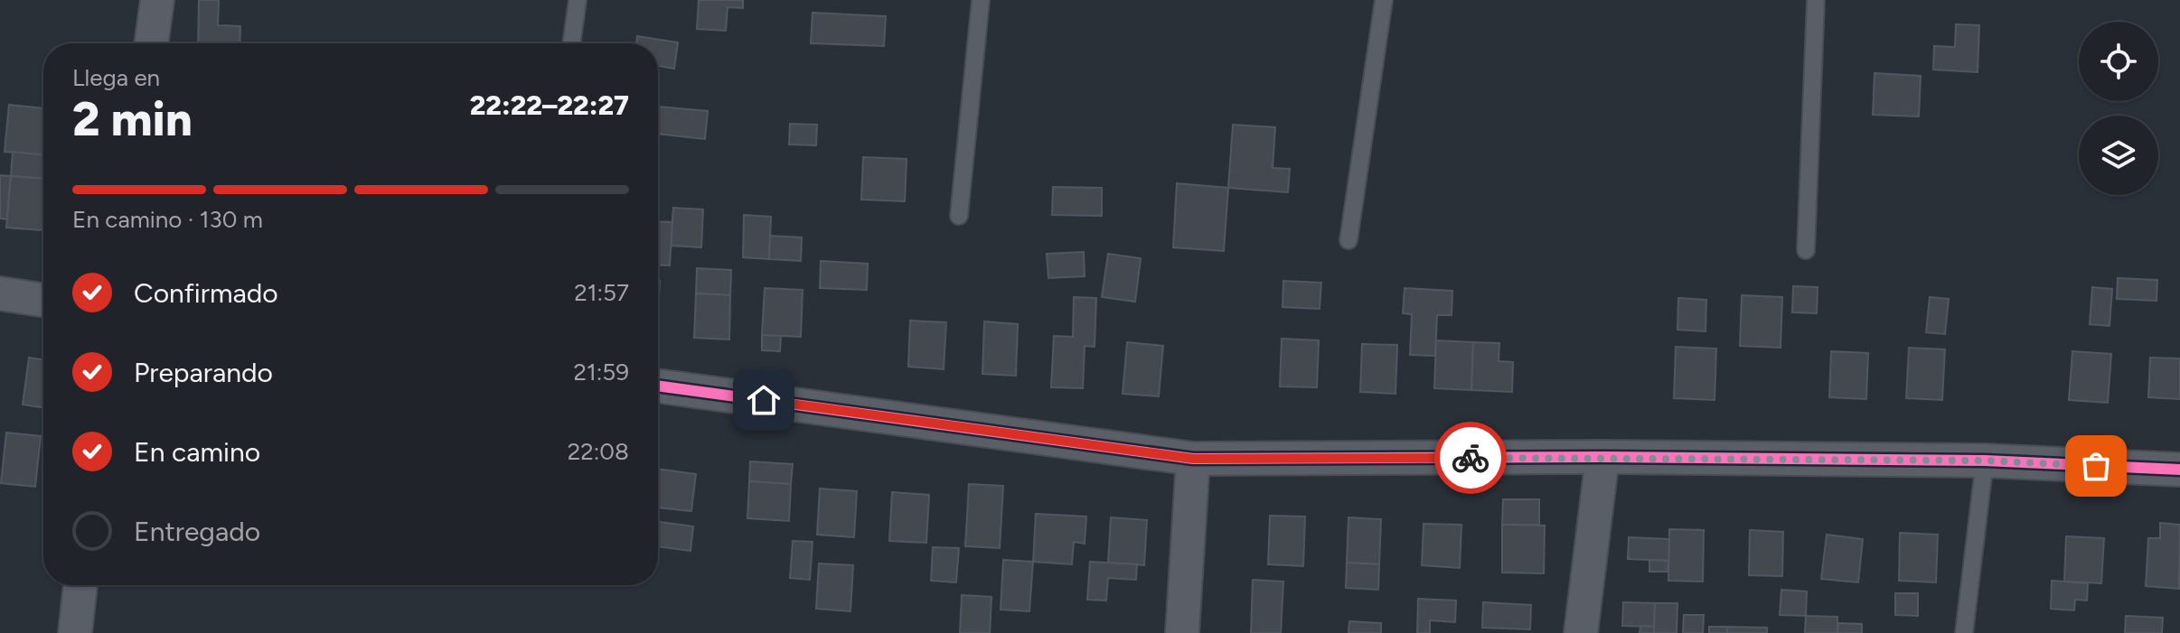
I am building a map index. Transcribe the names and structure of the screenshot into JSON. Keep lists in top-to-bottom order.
{
  "page": {
    "heading": ["2 min", "Llega en", "22:22–22:27"],
    "bar": "En camino · 130 m",
    "list": [
      ["Confirmado", "21:57"],
      ["Preparando", "21:59"],
      ["En camino", "22:08"],
      "Entregado"
    ]
  }
}
